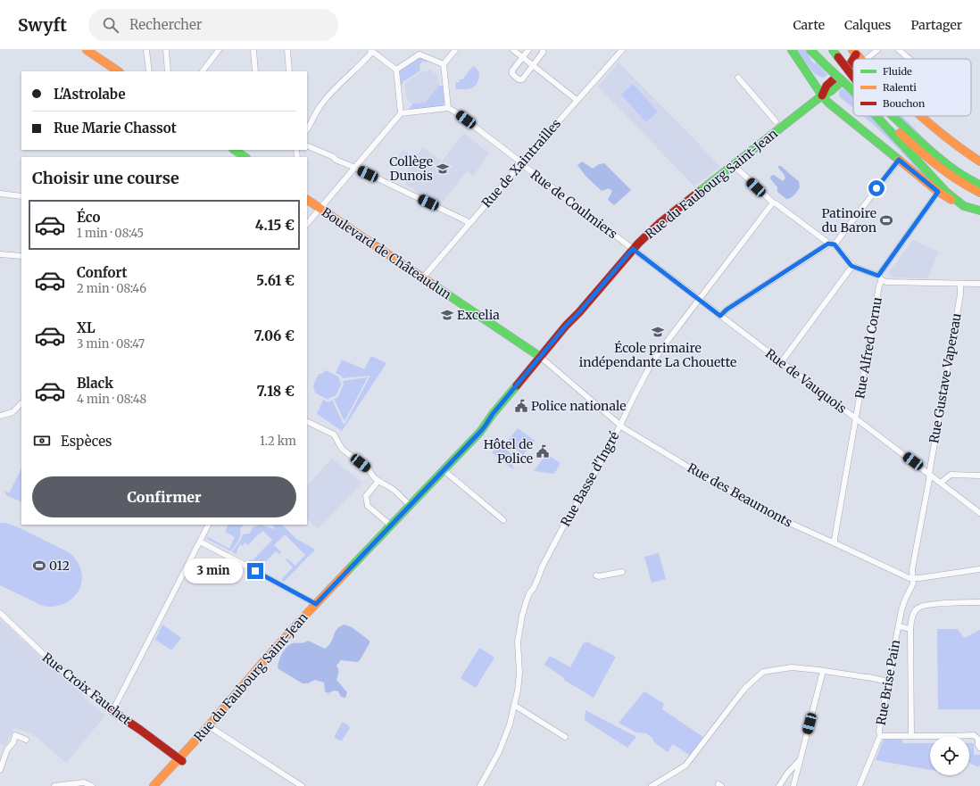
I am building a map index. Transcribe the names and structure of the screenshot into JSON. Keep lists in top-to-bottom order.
{
  "streets": {
    "main road": ["Rue du Faubourg Saint-Jean", "Boulevard de Châteaudun", "Rue Croix Fauchet"],
    "street": [
      "Rue de Xaintrailles",
      "Rue de Coulmiers",
      "Rue Alfred Cornu",
      "Rue Gustave Vapereau",
      "Rue de Vauquois",
      "Rue Basse d'Ingré",
      "Rue des Beaumonts",
      "Rue Brise Pain"
    ]
  },
  "crossings": [
    ["Rue de Xaintrailles", "Rue de Coulmiers"],
    ["Rue de Xaintrailles", "Boulevard de Châteaudun"],
    ["Rue du Faubourg Saint-Jean", "Rue de Coulmiers"],
    ["Rue du Faubourg Saint-Jean", "Boulevard de Châteaudun"],
    ["Rue du Faubourg Saint-Jean", "Rue de Vauquois"],
    ["Rue du Faubourg Saint-Jean", "Rue des Beaumonts"],
    ["Rue du Faubourg Saint-Jean", "Rue Croix Fauchet"],
    ["Rue de Coulmiers", "Rue de Vauquois"],
    ["Boulevard de Châteaudun", "Rue des Beaumonts"],
    ["Rue Alfred Cornu", "Rue de Vauquois"],
    ["Rue Alfred Cornu", "Rue des Beaumonts"],
    ["Rue Gustave Vapereau", "Rue de Vauquois"],
    ["Rue Gustave Vapereau", "Rue des Beaumonts"],
    ["Rue Gustave Vapereau", "Rue Brise Pain"],
    ["Rue de Vauquois", "Rue Basse d'Ingré"],
    ["Rue Basse d'Ingré", "Rue des Beaumonts"],
    ["Rue des Beaumonts", "Rue Brise Pain"]
  ],
  "places": {
    "school or university": ["Collège Dunois", "Excelia", "École primaire indépendante La Chouette"],
    "sports": ["Patinoire du Baron", "012"],
    "public building": ["Police nationale", "Hôtel de Police"]
  },
  "legend": ["Fluide", "Ralenti", "Bouchon"],
  "page": {
    "header": "Swyft",
    "search": "Rechercher",
    "nav": ["Carte", "Calques", "Partager"],
    "banner": ["L'Astrolabe", "Rue Marie Chassot"],
    "heading": "Choisir une course",
    "list": [
      {
        "name": "Éco",
        "note": "1 min · 08:45",
        "value": "4.15 €"
      },
      {
        "name": "Confort",
        "note": "2 min · 08:46",
        "value": "5.61 €"
      },
      {
        "name": "XL",
        "note": "3 min · 08:47",
        "value": "7.06 €"
      },
      {
        "name": "Black",
        "note": "4 min · 08:48",
        "value": "7.18 €"
      }
    ],
    "pay": ["Espèces", "1.2 km"],
    "buttons": "Confirmer",
    "bubble": "3 min"
  }
}
